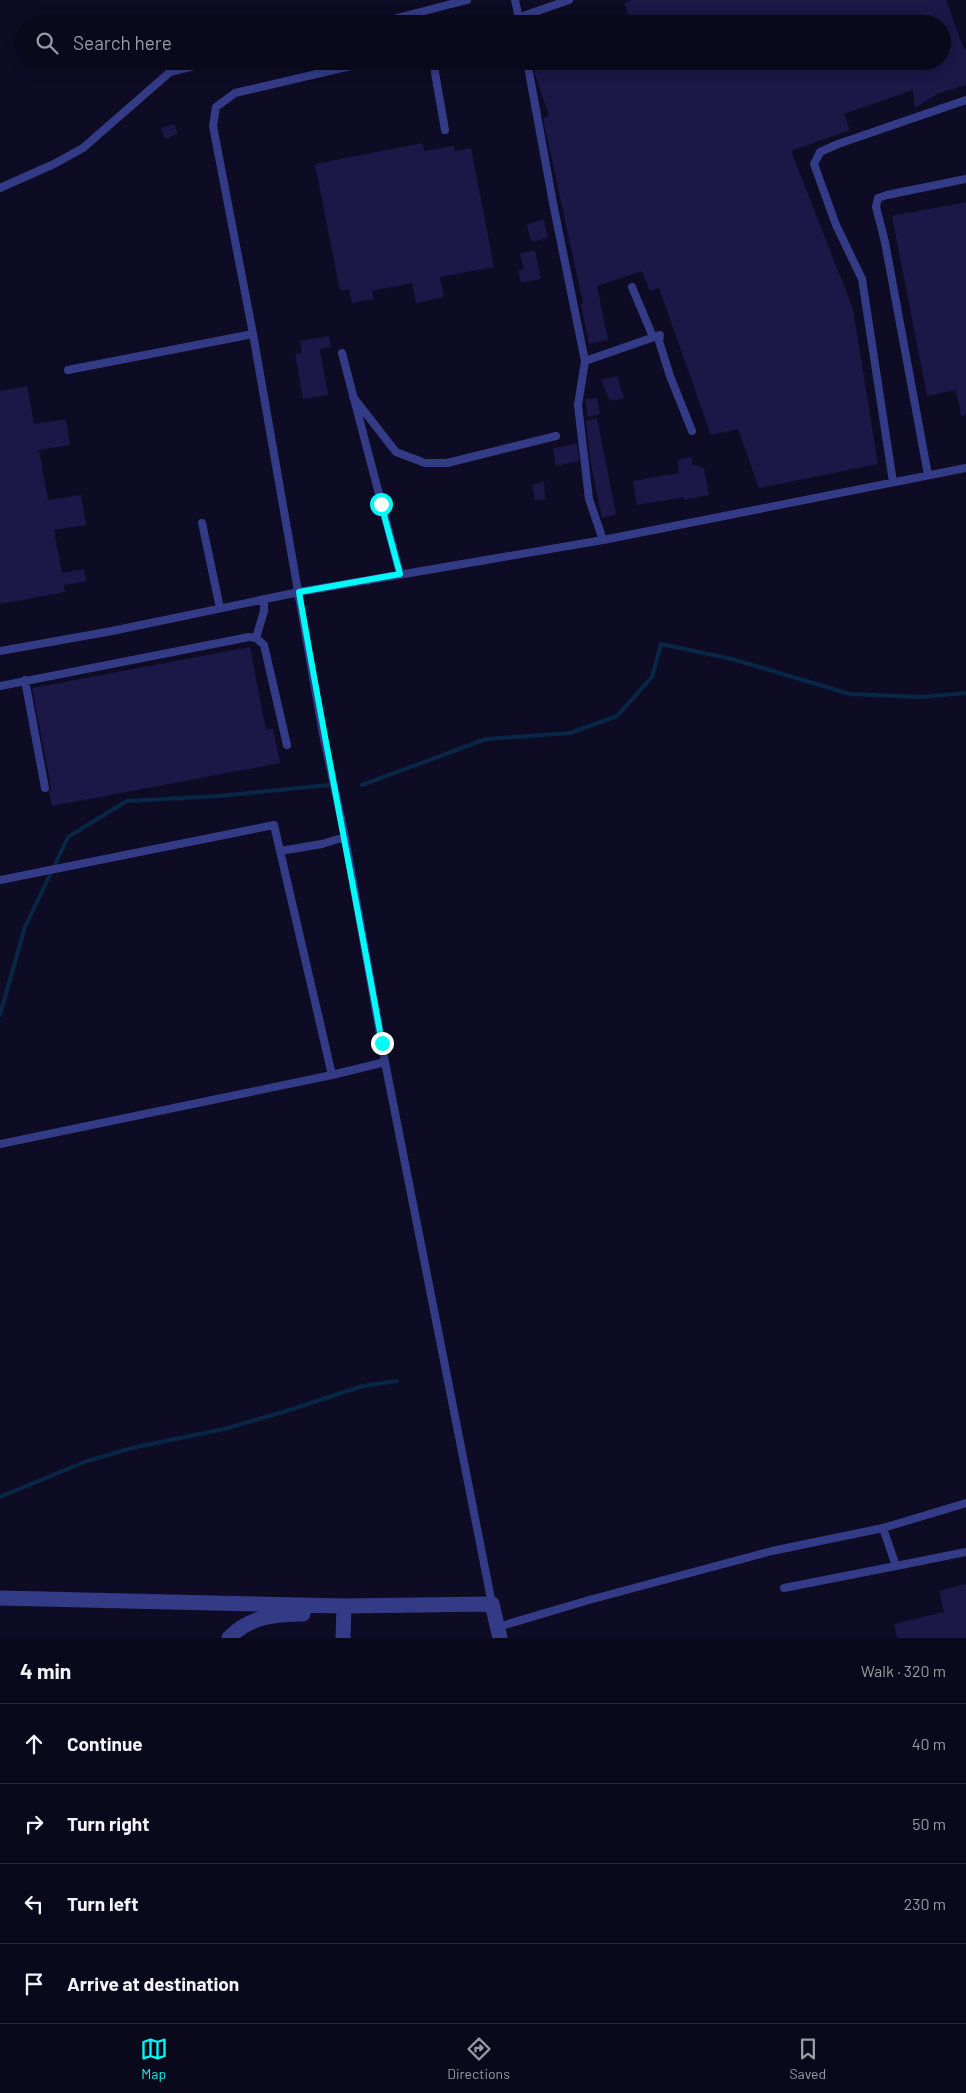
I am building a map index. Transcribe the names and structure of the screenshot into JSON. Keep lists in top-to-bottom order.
{
  "page": {
    "search": "Search here",
    "heading": ["4 min", "Walk · 320 m"],
    "list": [
      ["Continue", "40 m"],
      ["Turn right", "50 m"],
      ["Turn left", "230 m"],
      "Arrive at destination"
    ],
    "nav": ["Map", "Directions", "Saved"]
  }
}
